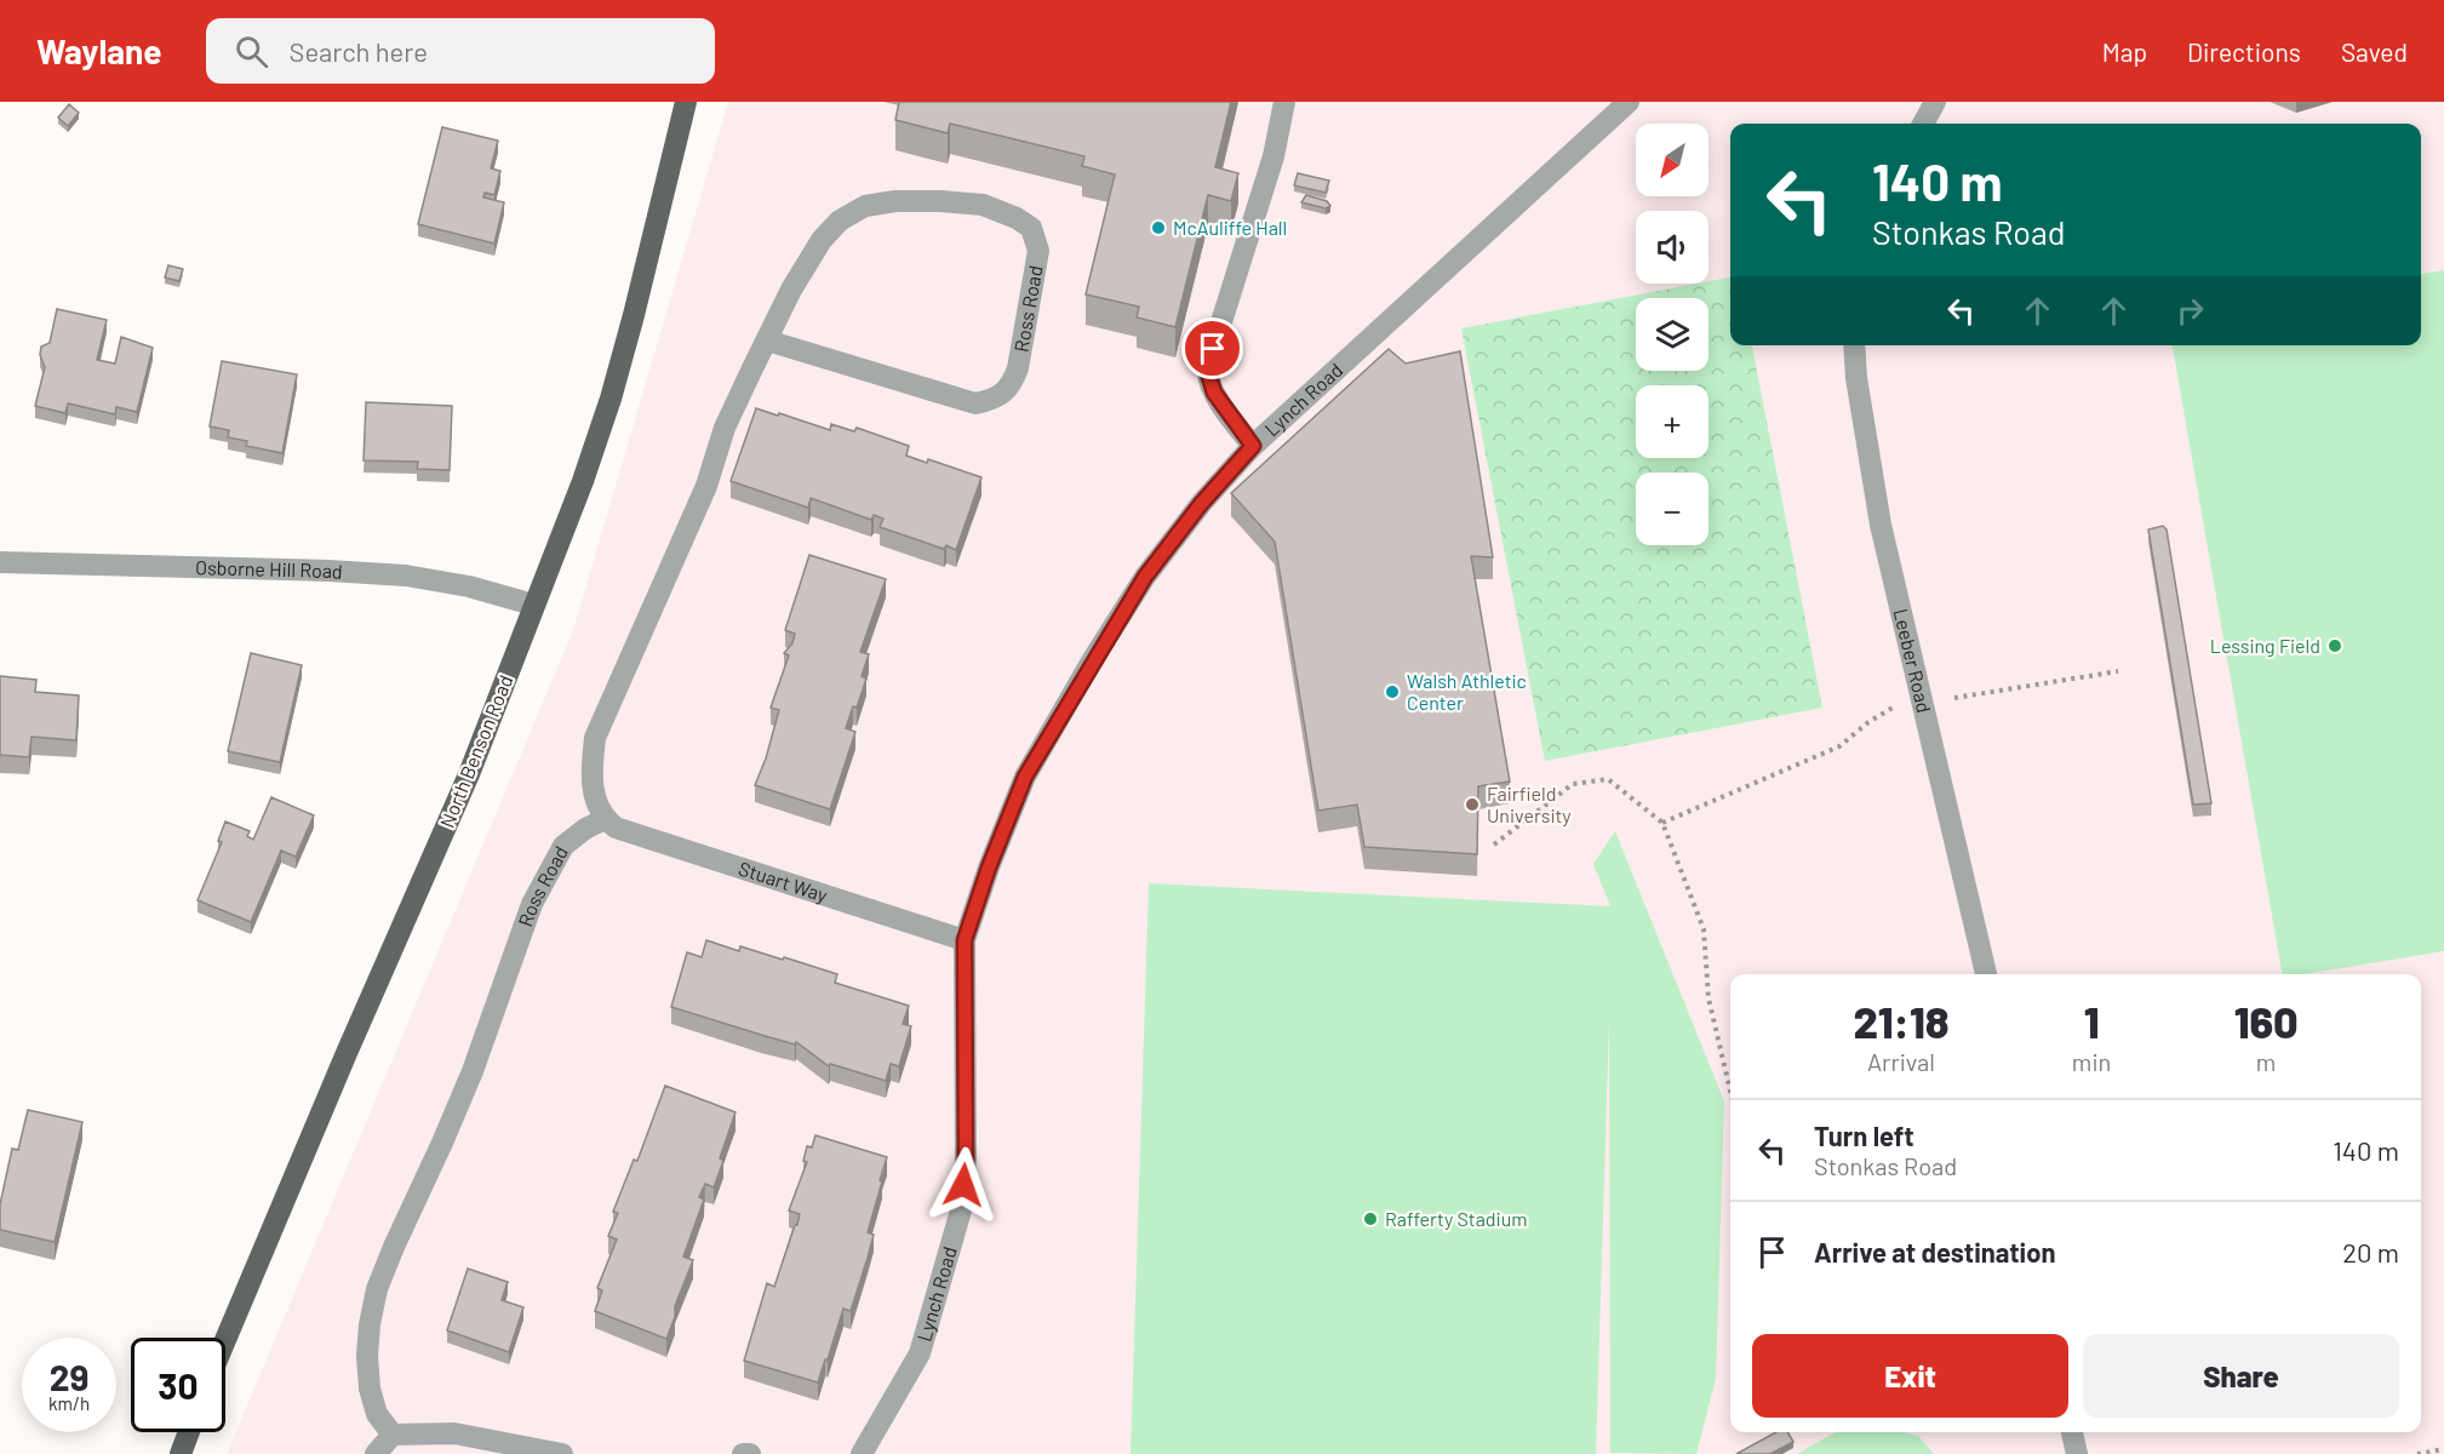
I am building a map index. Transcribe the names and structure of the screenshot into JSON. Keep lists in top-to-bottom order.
{
  "streets": {
    "main road": ["North Benson Road"],
    "street": [
      "Ross Road",
      "Lynch Road",
      "Osborne Hill Road",
      "Leeber Road",
      "Stuart Way"
    ]
  },
  "crossings": [
    ["Ross Road", "Stuart Way"],
    ["Lynch Road", "Stuart Way"],
    ["Osborne Hill Road", "North Benson Road"]
  ],
  "places": [
    "McAuliffe Hall",
    "Lessing Field",
    "Walsh Athletic Center",
    "Fairfield University",
    "Rafferty Stadium"
  ],
  "north": "bottom left",
  "page": {
    "header": "Waylane",
    "search": "Search here",
    "nav": ["Map", "Directions", "Saved"],
    "map_buttons": ["+", "−"],
    "turn": ["140 m", "Stonkas Road"],
    "eta": [
      "21:18",
      "Arrival",
      "1",
      "min",
      "160",
      "m"
    ],
    "list": [
      {
        "name": "Turn left",
        "note": "Stonkas Road",
        "value": "140 m"
      },
      {
        "name": "Arrive at destination",
        "value": "20 m"
      }
    ],
    "buttons": ["Exit", "Share"],
    "speed": "29 km/h",
    "limit": "30"
  }
}
